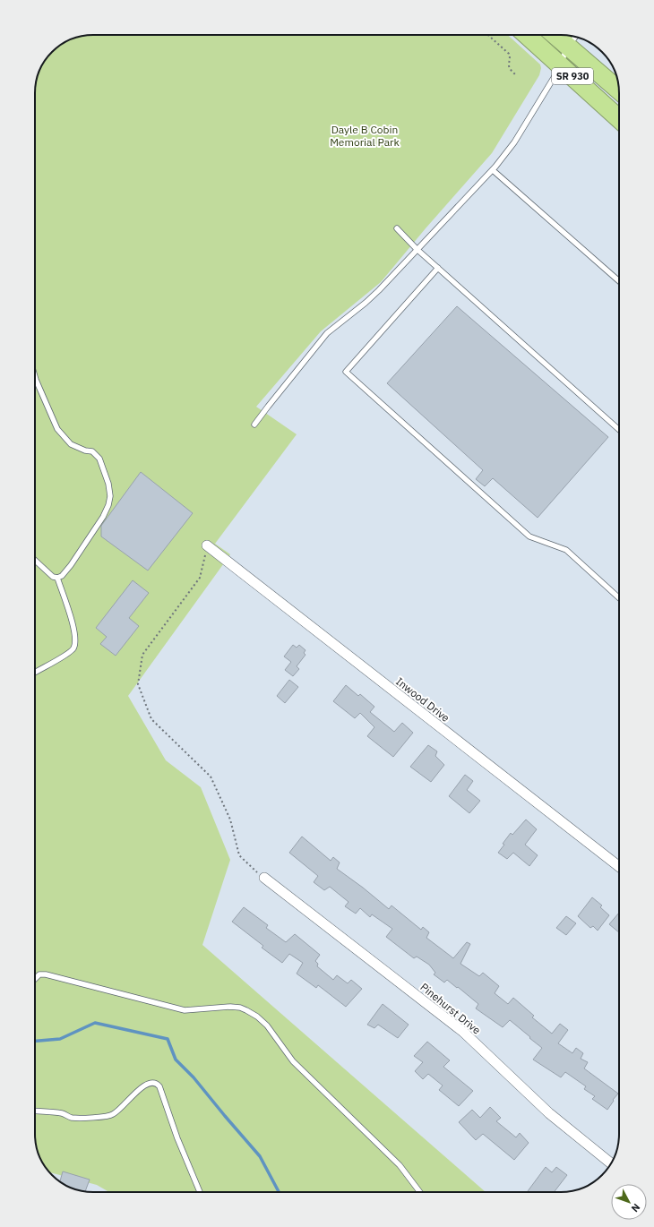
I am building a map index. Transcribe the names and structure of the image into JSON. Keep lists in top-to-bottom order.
{
  "streets": {
    "highway": ["SR 930"],
    "street": ["Inwood Drive", "Pinehurst Drive"]
  },
  "parks": ["Dayle B Cobin Memorial Park"],
  "north": "bottom right"
}
